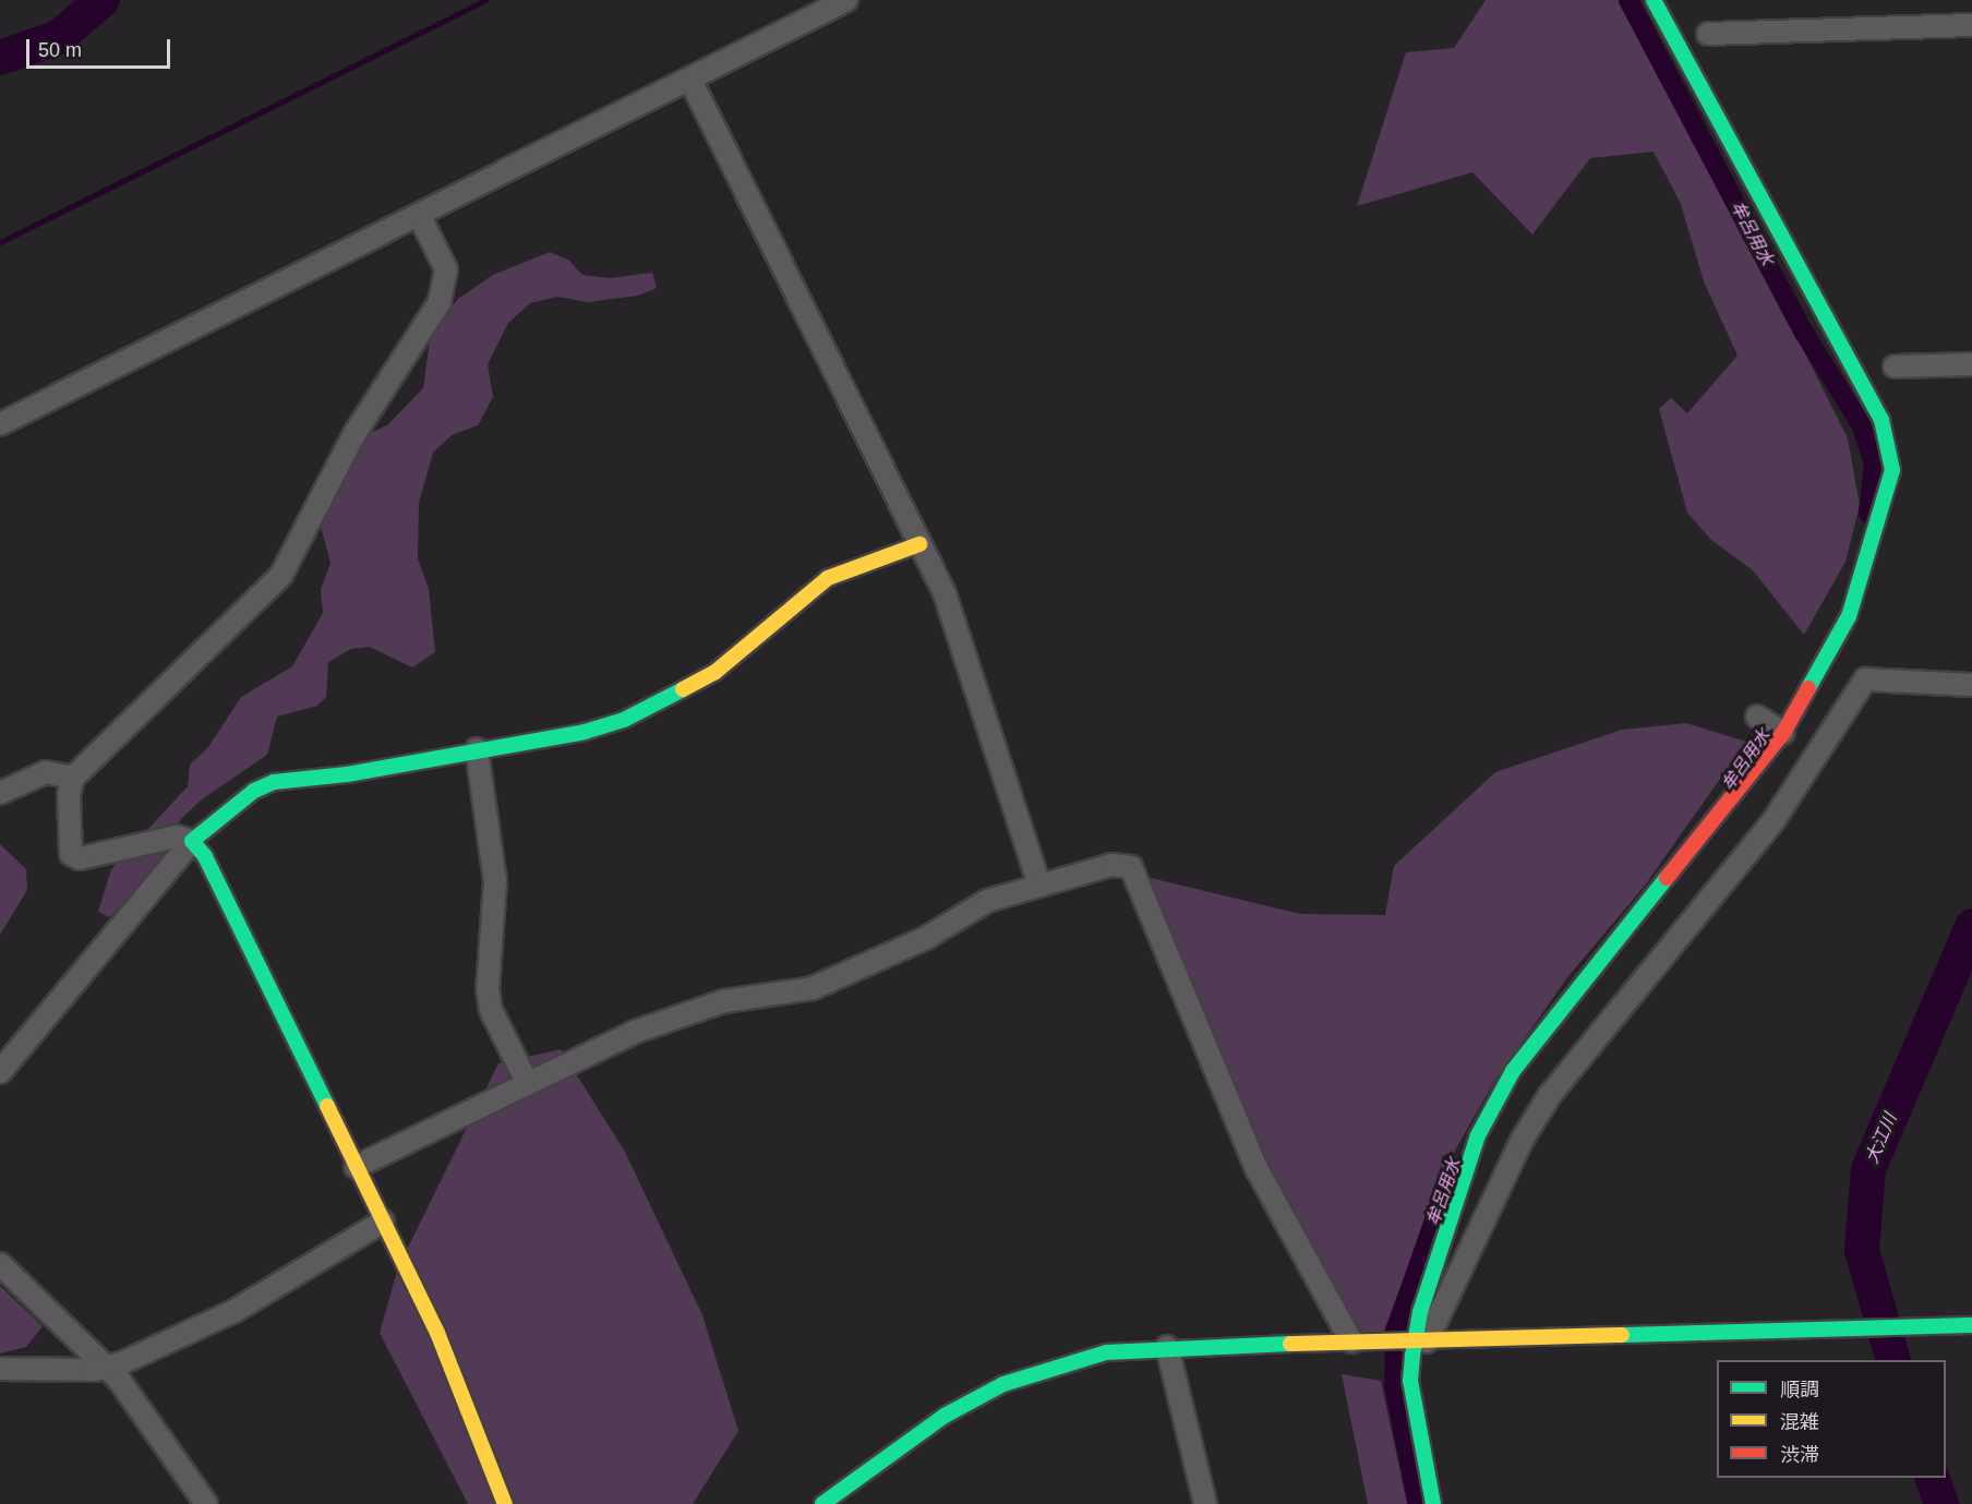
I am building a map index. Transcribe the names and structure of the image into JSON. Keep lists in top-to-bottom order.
{
  "water": ["牟呂用水", "大江川"],
  "legend": ["順調", "混雑", "渋滞"],
  "scale_bar": "50 m"
}
